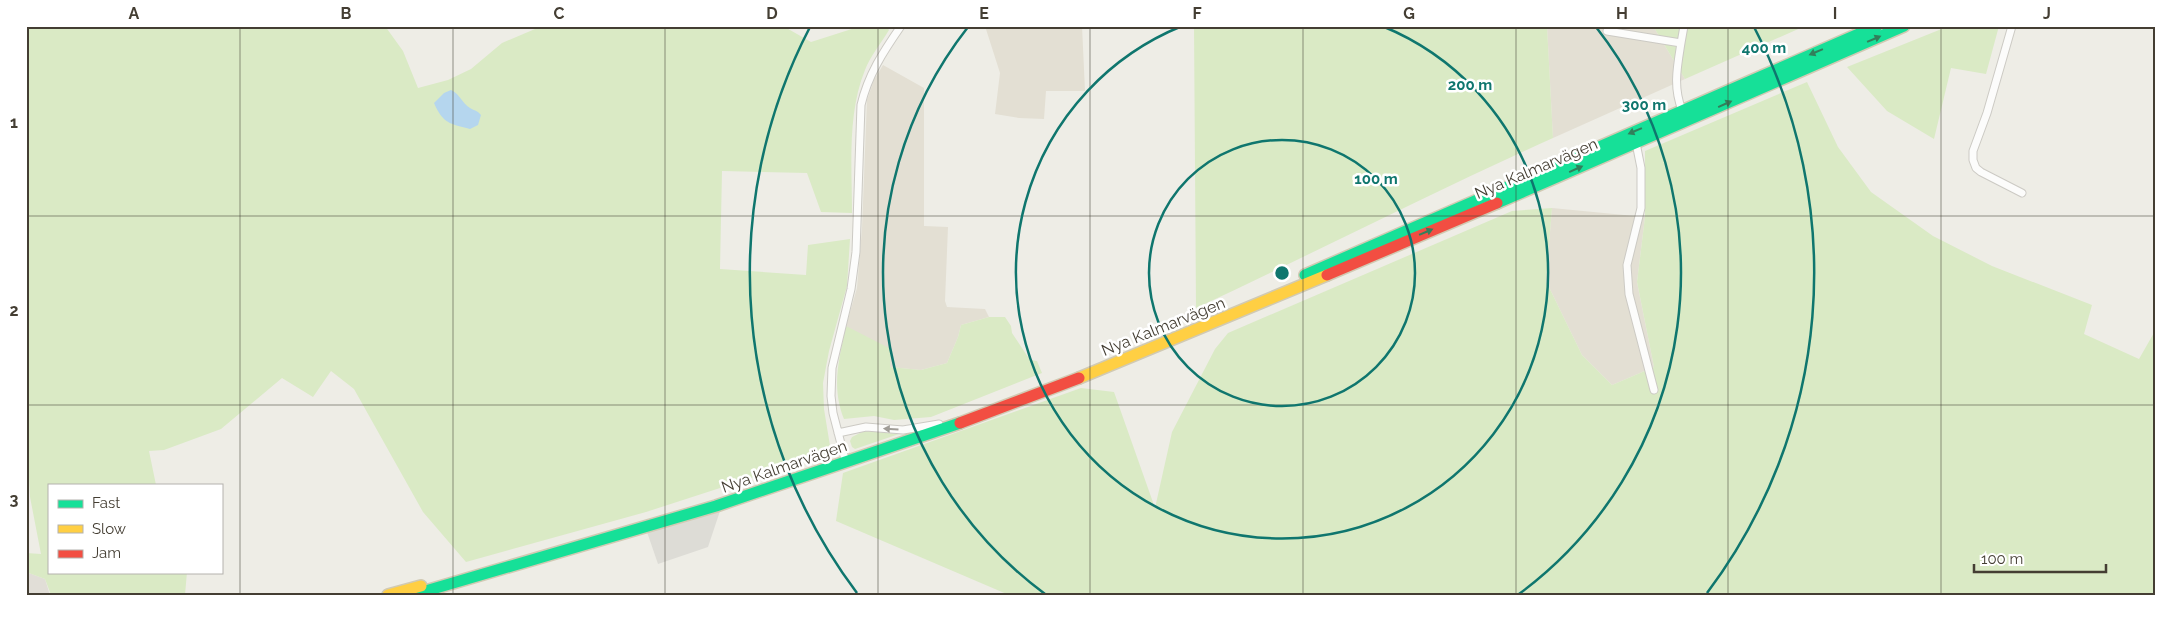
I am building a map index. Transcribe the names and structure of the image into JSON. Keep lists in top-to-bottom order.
{
  "streets": {
    "main road": ["Nya Kalmarvägen"]
  },
  "legend": ["Fast", "Slow", "Jam"],
  "scale_bar": "100 m",
  "grid": {
    "columns": [
      "A",
      "B",
      "C",
      "D",
      "E",
      "F",
      "G",
      "H",
      "I",
      "J"
    ],
    "rows": ["1", "2", "3"]
  },
  "rings": [
    "400 m",
    "200 m",
    "300 m",
    "100 m"
  ]
}
